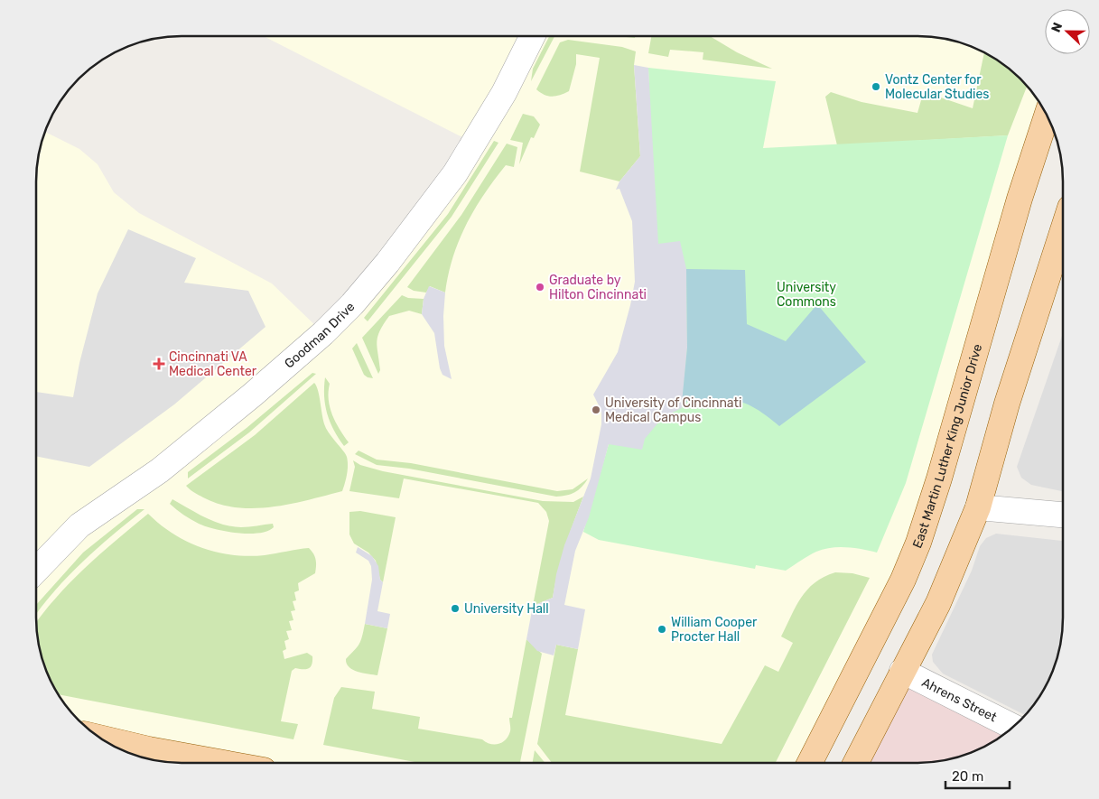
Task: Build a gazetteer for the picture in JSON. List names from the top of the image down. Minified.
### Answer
{"streets":{"main road":["East Martin Luther King Junior Drive"],"street":["Goodman Drive","Ahrens Street"]},"parks":["University Commons"],"places":{"other":["Vontz Center for Molecular Studies","Graduate by Hilton Cincinnati","University of Cincinnati Medical Campus","University Hall","William Cooper Procter Hall"],"health":["Cincinnati VA Medical Center"]},"scale_bar":"20 m","north":"left"}
